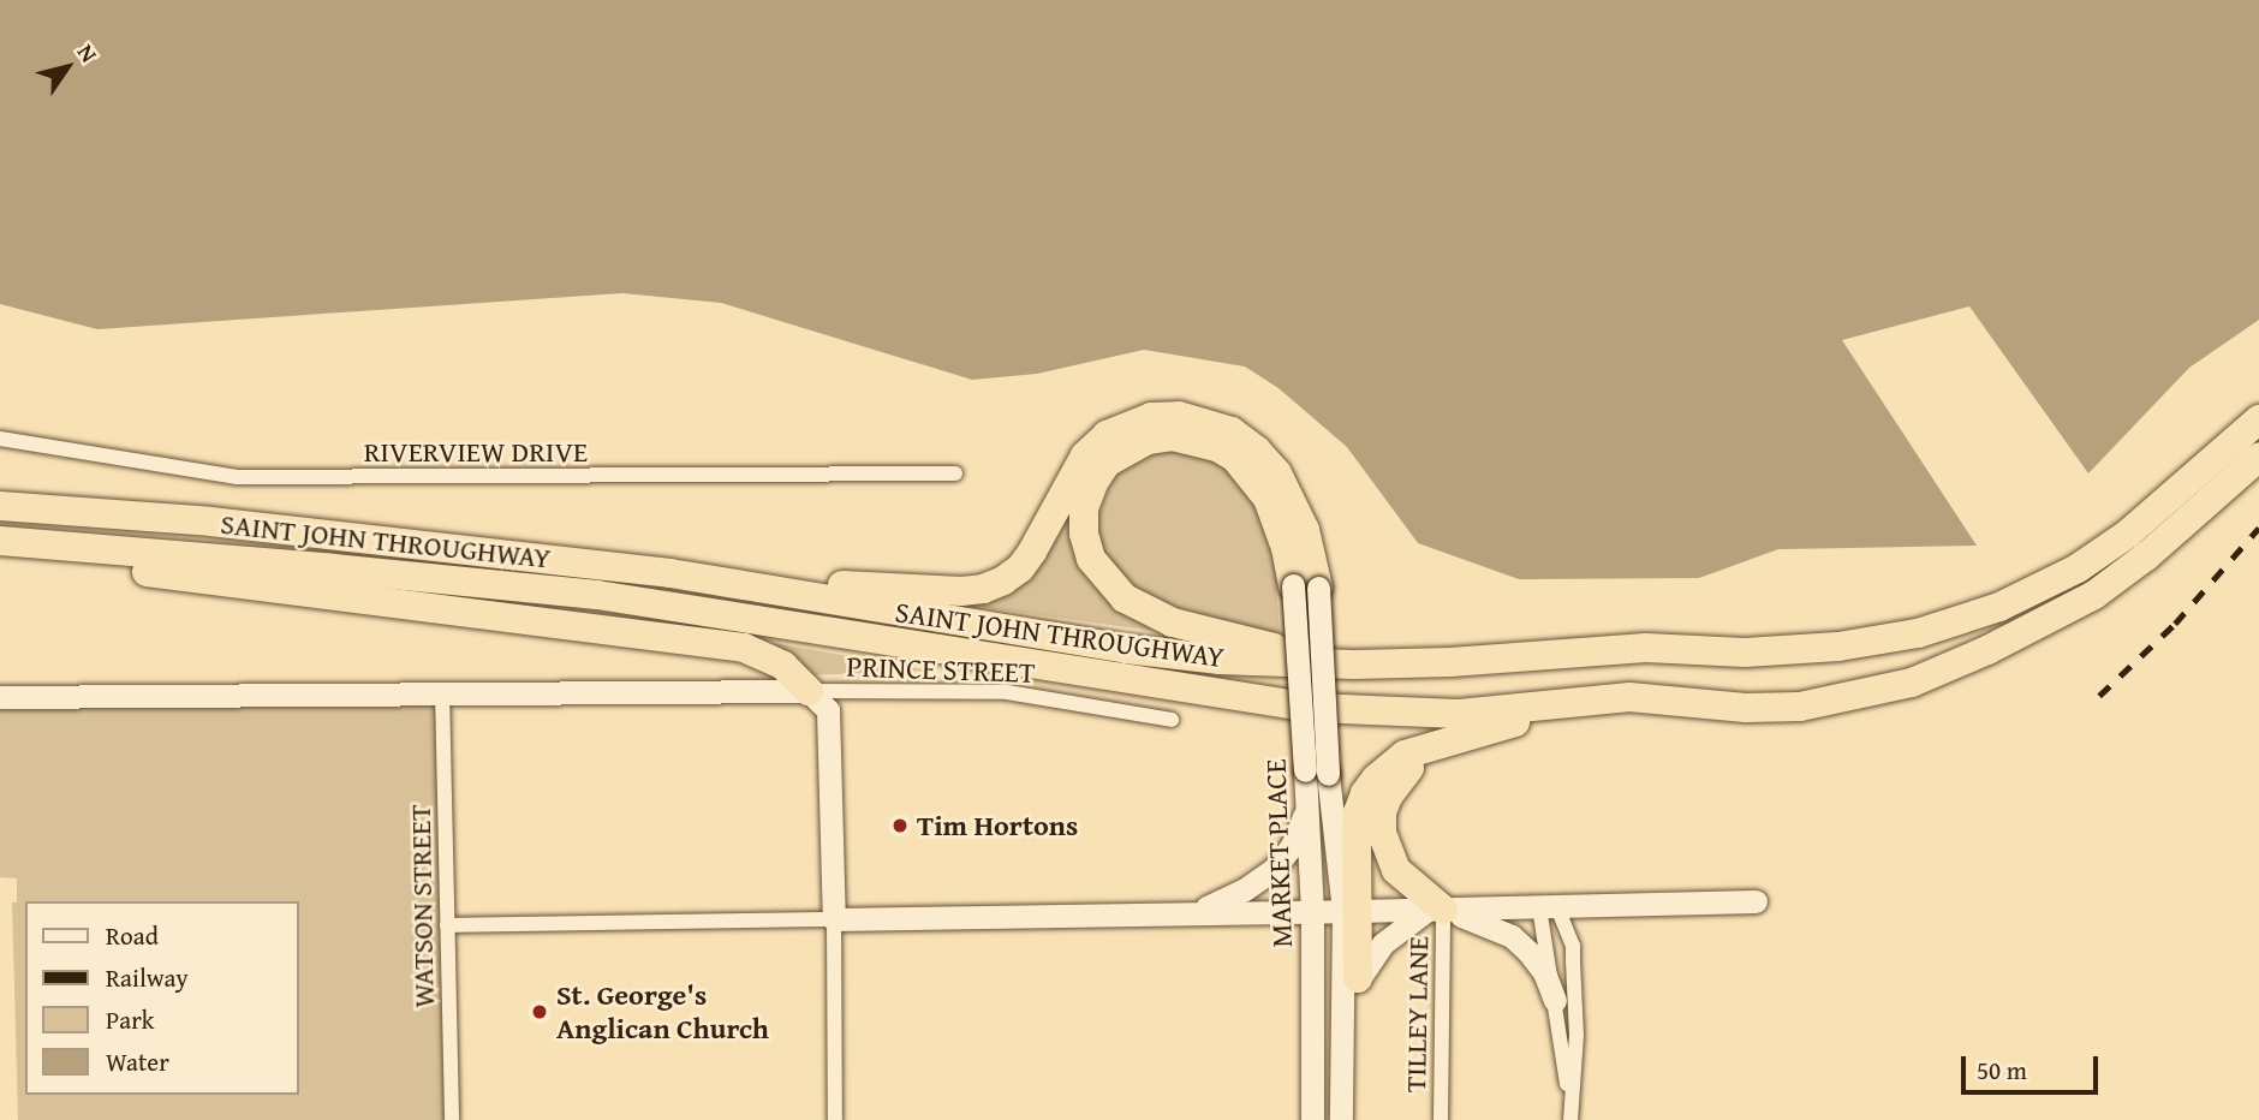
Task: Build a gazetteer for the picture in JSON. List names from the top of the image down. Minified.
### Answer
{"streets":{"highway":["SAINT JOHN THROUGHWAY"],"street":["RIVERVIEW DRIVE","PRINCE STREET","MARKET PLACE","WATSON STREET","TILLEY LANE"]},"places":["Tim Hortons","St. George's Anglican Church"],"legend":["Road","Railway","Park","Water"],"scale_bar":"50 m","north":"top right"}
